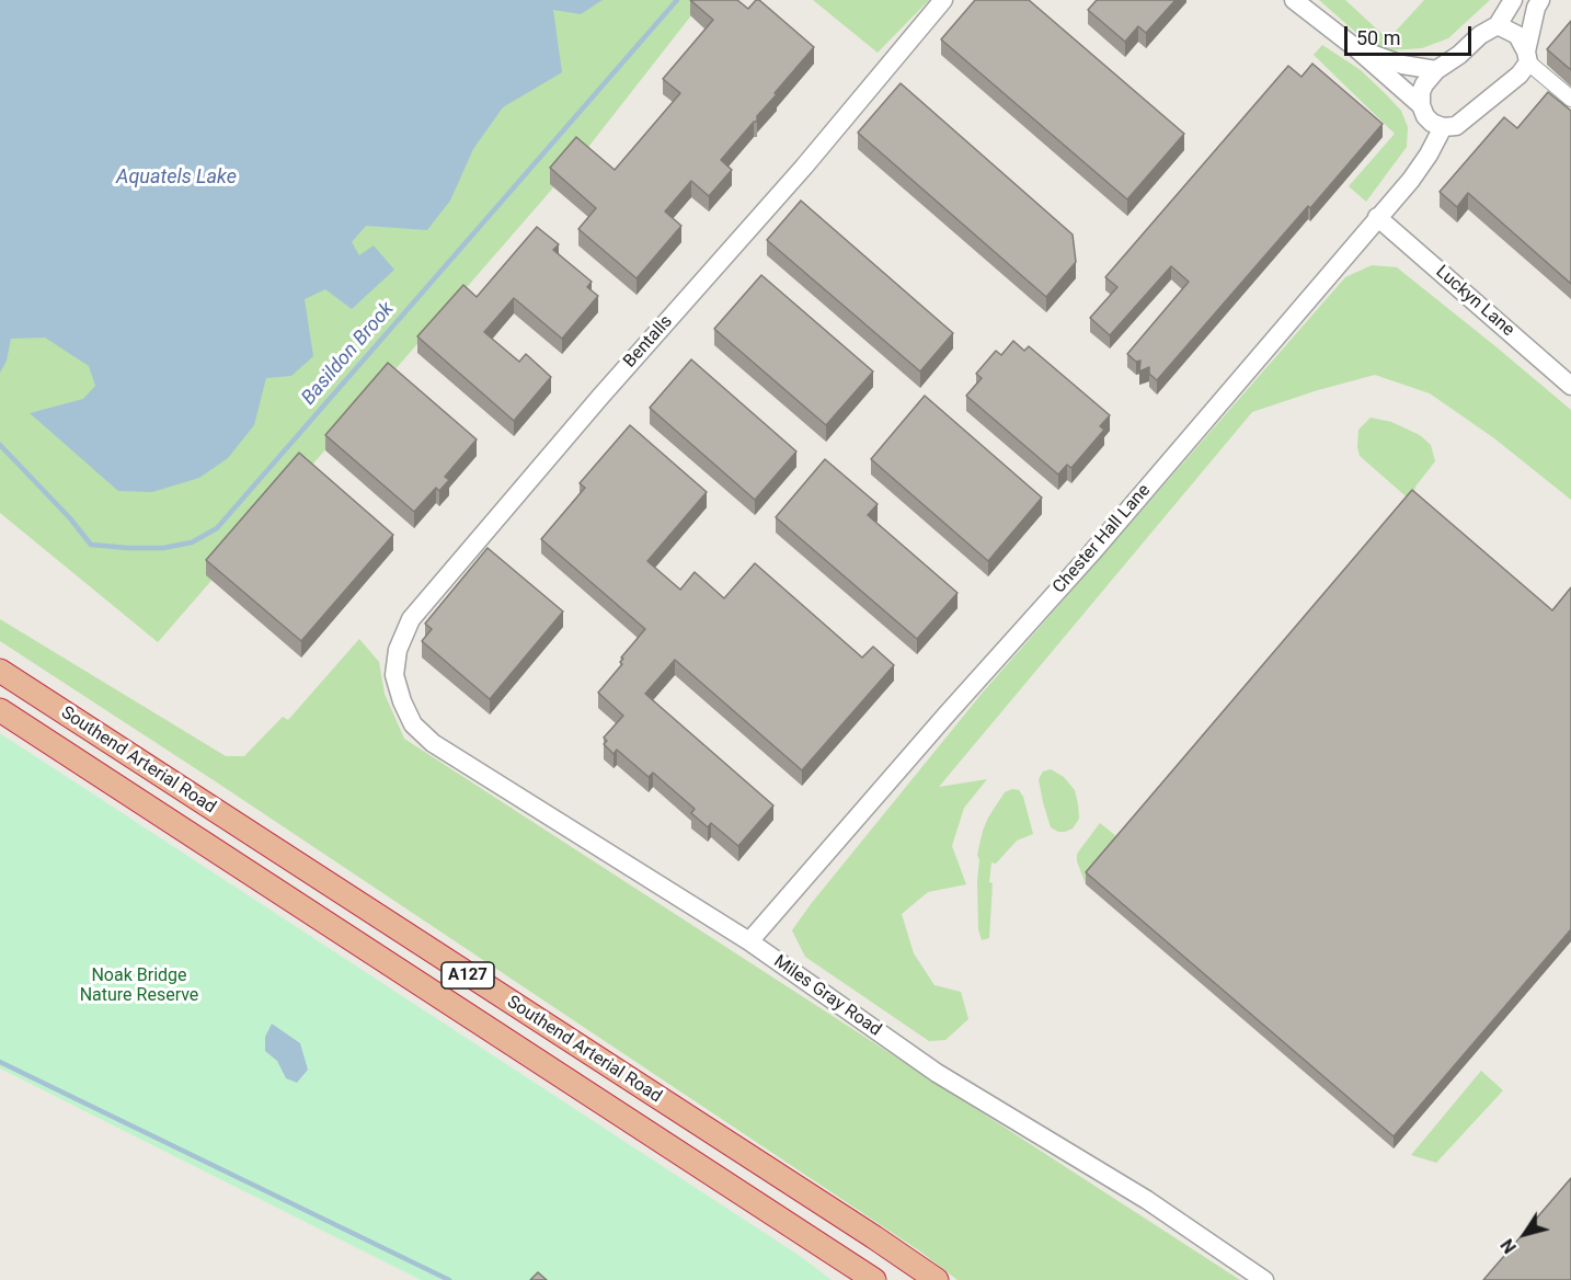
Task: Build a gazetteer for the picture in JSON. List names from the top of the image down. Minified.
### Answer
{"streets":{"highway":["Southend Arterial Road","A127"],"street":["Luckyn Lane","Bentalls","Chester Hall Lane","Miles Gray Road"]},"crossings":[["Luckyn Lane","Chester Hall Lane"],["Bentalls","Miles Gray Road"],["Chester Hall Lane","Miles Gray Road"]],"water":["Aquatels Lake","Basildon Brook"],"parks":["Noak Bridge Nature Reserve"],"scale_bar":"50 m","north":"bottom left"}
